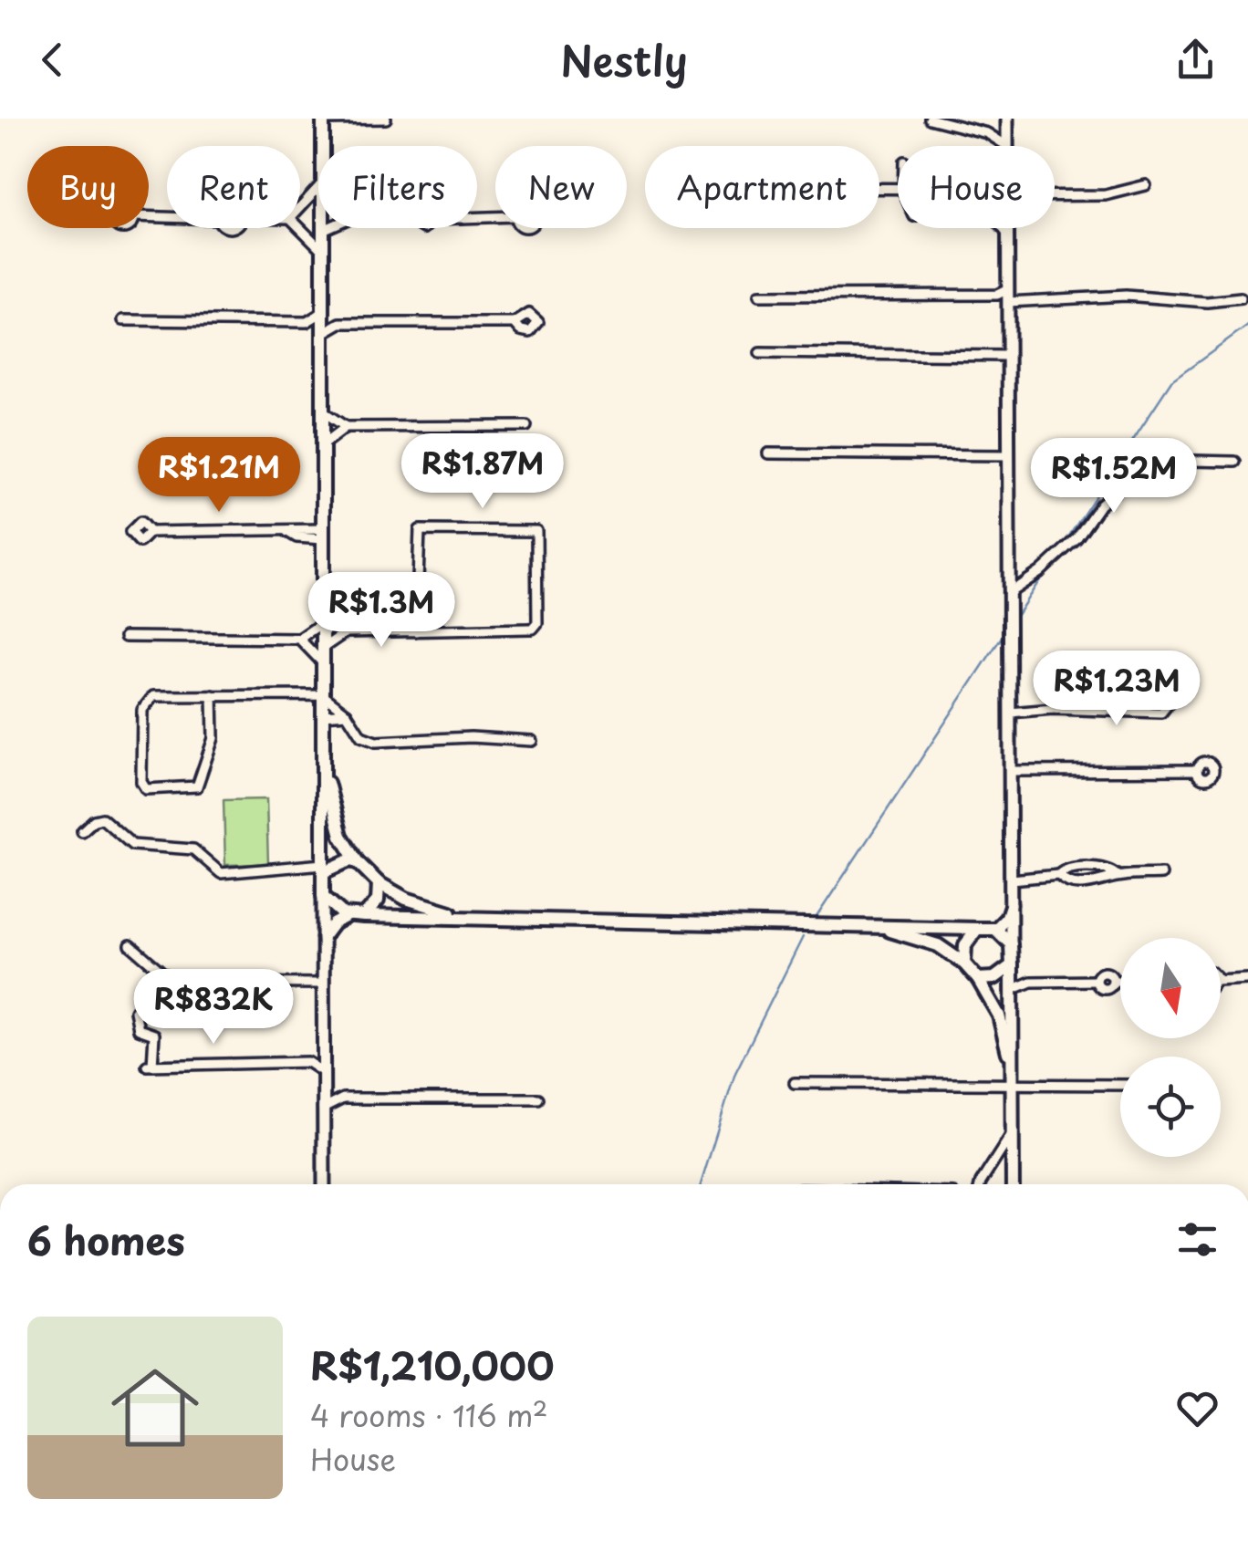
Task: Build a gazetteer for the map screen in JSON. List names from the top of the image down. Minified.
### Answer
{"north":"bottom","page":{"header":"Nestly","chip":["Buy","Rent","Filters","New","Apartment","House"],"price":["R$1.87M","R$1.21M","R$1.52M","R$1.3M","R$1.23M","R$832K"],"heading":"6 homes","list":[{"name":"R$1,210,000","note":"4 rooms · 116 m² · House"}]}}
